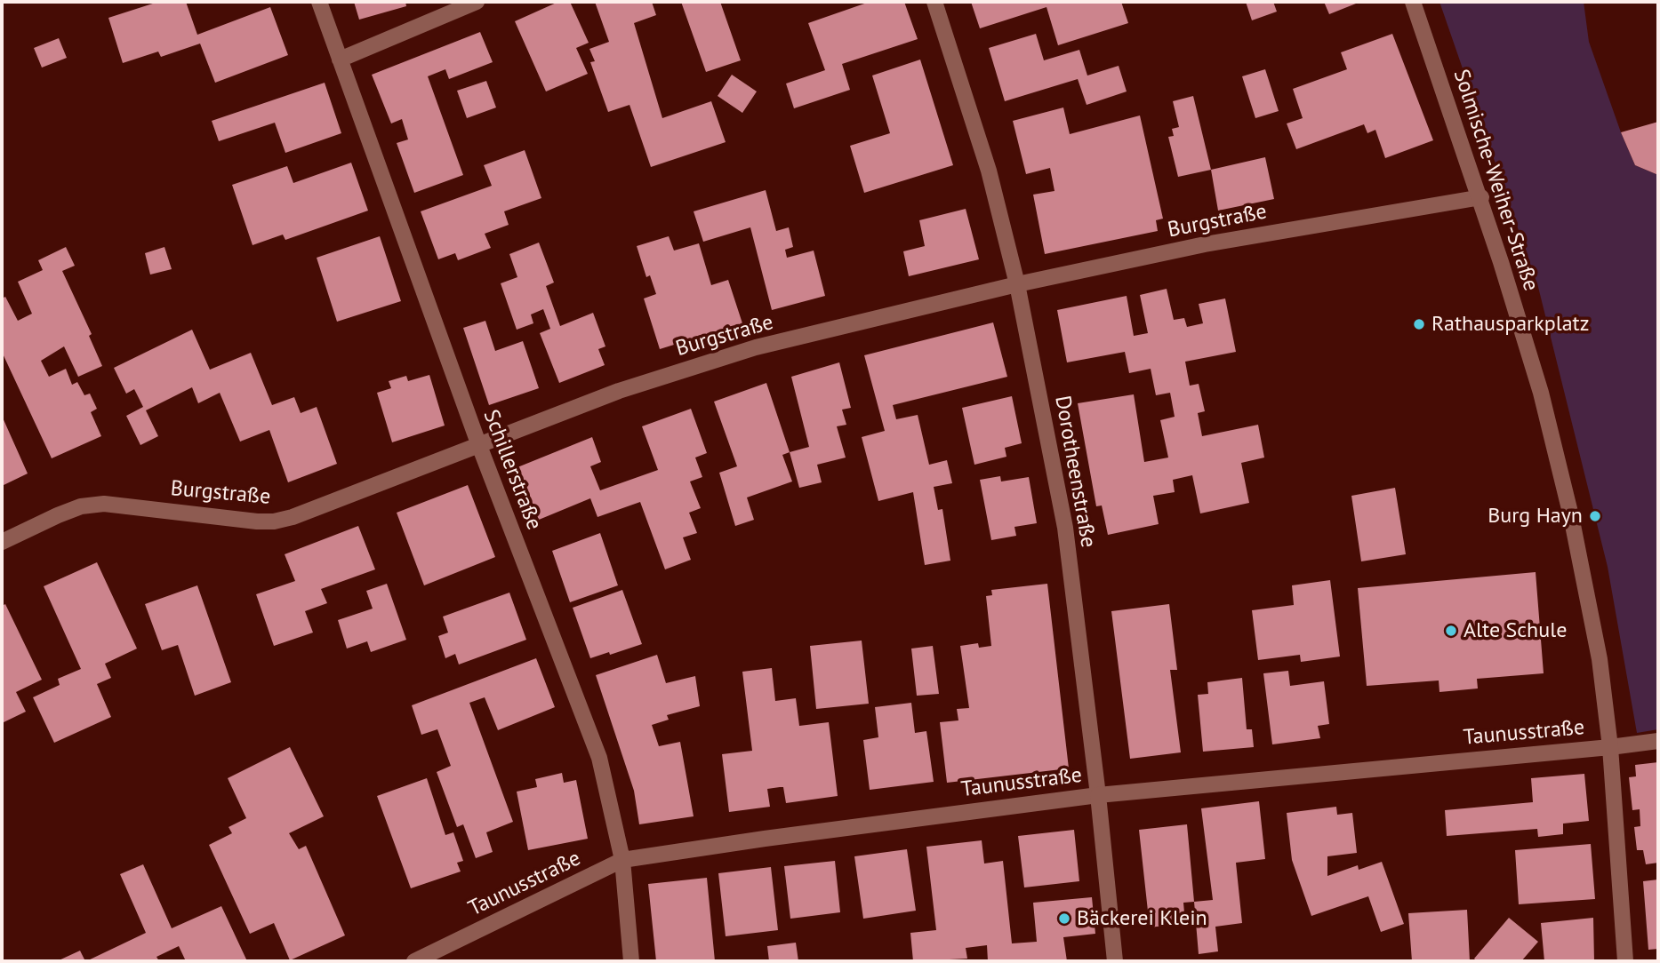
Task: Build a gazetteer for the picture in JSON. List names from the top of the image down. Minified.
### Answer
{"streets":{"street":["Solmische-Weiher-Straße","Burgstraße","Schillerstraße","Dorotheenstraße","Taunusstraße"]},"crossings":[["Solmische-Weiher-Straße","Burgstraße"],["Solmische-Weiher-Straße","Taunusstraße"],["Burgstraße","Schillerstraße"],["Burgstraße","Dorotheenstraße"],["Schillerstraße","Taunusstraße"],["Dorotheenstraße","Taunusstraße"]],"places":["Rathausparkplatz","Burg Hayn","Alte Schule","Bäckerei Klein"]}
